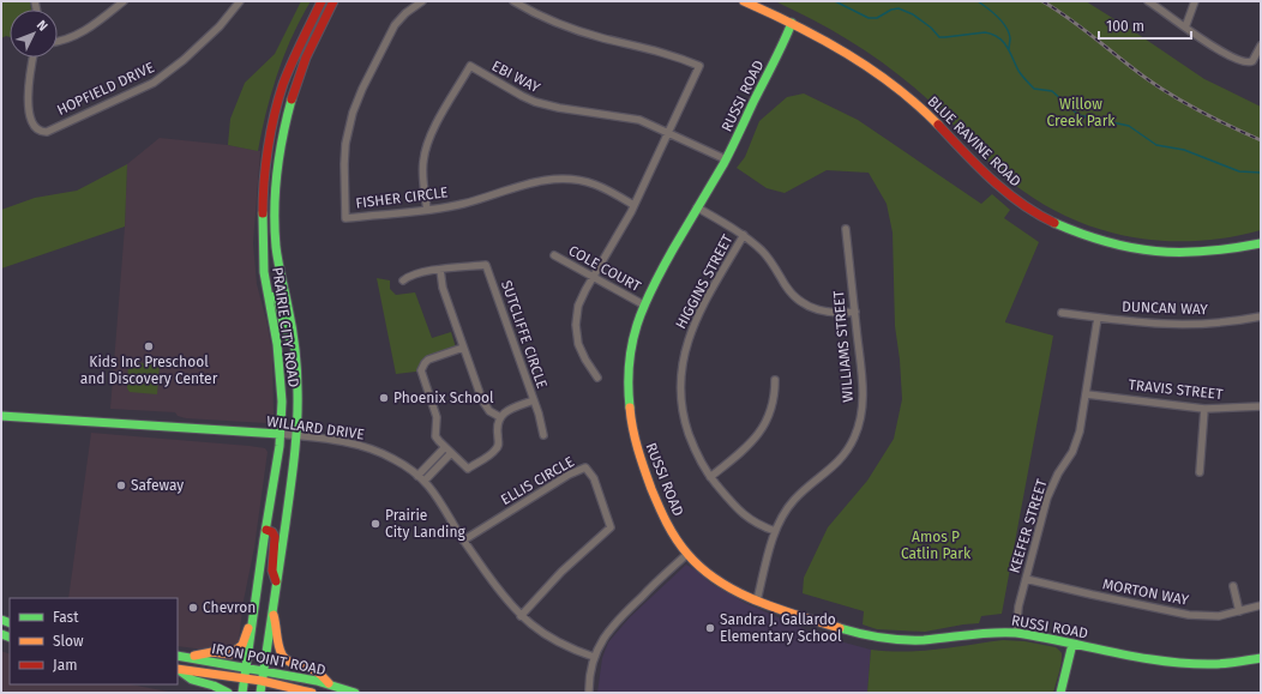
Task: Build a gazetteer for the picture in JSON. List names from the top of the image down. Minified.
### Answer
{"streets":{"main road":["RUSSI ROAD","BLUE RAVINE ROAD","PRAIRIE CITY ROAD","WILLARD DRIVE","IRON POINT ROAD"],"street":["EBI WAY","HOPFIELD DRIVE","FISHER CIRCLE","COLE COURT","HIGGINS STREET","DUNCAN WAY","SUTCLIFFE CIRCLE","WILLIAMS STREET","TRAVIS STREET","ELLIS CIRCLE","KEEFER STREET","MORTON WAY"]},"crossings":[["EBI WAY","RUSSI ROAD"],["EBI WAY","FISHER CIRCLE"],["RUSSI ROAD","BLUE RAVINE ROAD"],["RUSSI ROAD","COLE COURT"],["RUSSI ROAD","WILLIAMS STREET"],["RUSSI ROAD","KEEFER STREET"],["HIGGINS STREET","WILLIAMS STREET"],["DUNCAN WAY","KEEFER STREET"],["PRAIRIE CITY ROAD","WILLARD DRIVE"],["PRAIRIE CITY ROAD","IRON POINT ROAD"],["TRAVIS STREET","KEEFER STREET"],["WILLARD DRIVE","ELLIS CIRCLE"],["KEEFER STREET","MORTON WAY"]],"parks":["Willow Creek Park","Amos P Catlin Park"],"places":["Kids Inc Preschool and Discovery Center","Phoenix School","Safeway","Prairie City Landing","Chevron","Sandra J. Gallardo Elementary School"],"legend":["Fast","Slow","Jam"],"scale_bar":"100 m","north":"top right"}
